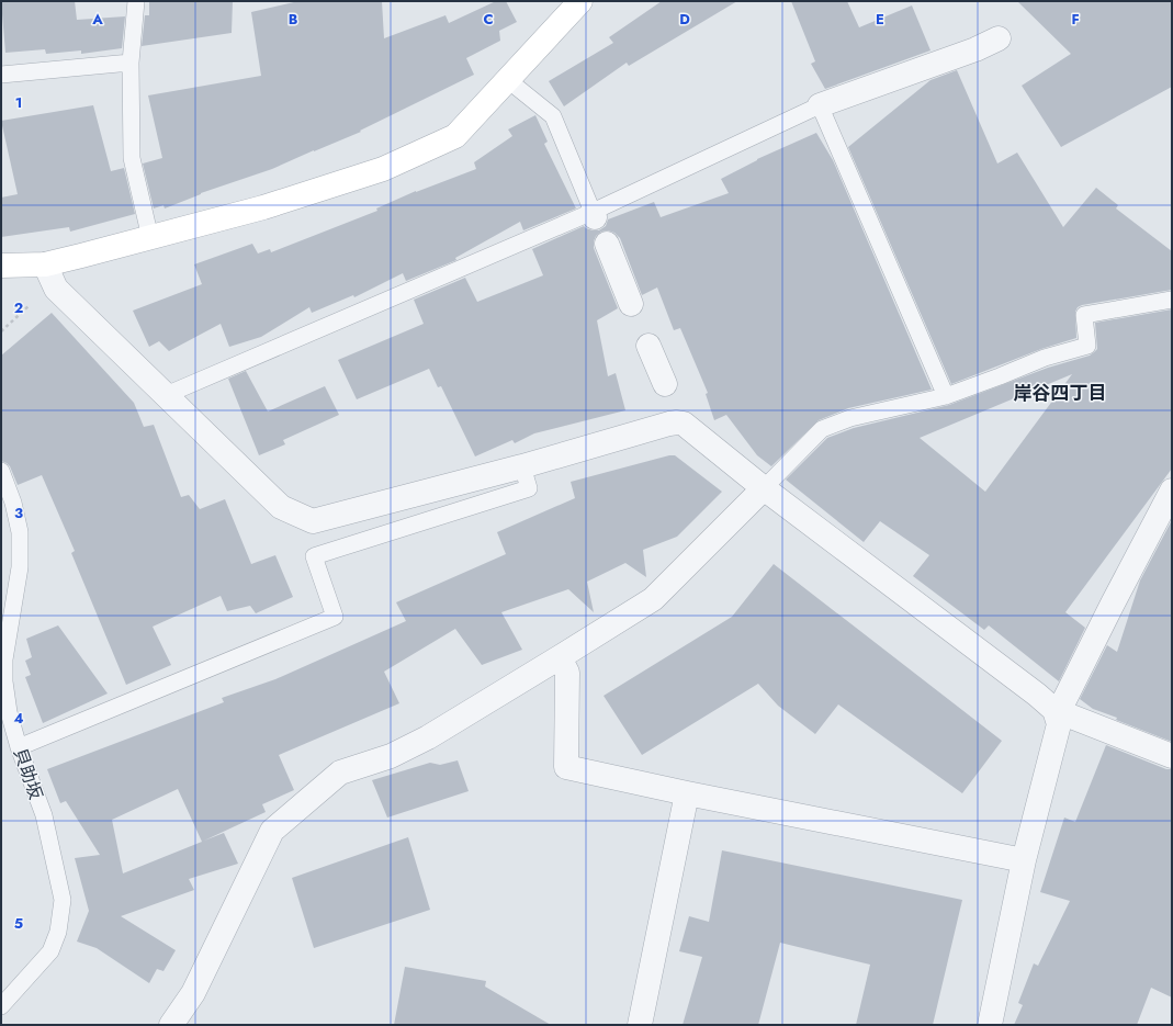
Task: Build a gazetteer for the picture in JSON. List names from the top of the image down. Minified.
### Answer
{"streets":{"lane":["貝助坂"]},"districts":["岸谷四丁目"],"grid":{"columns":["A","B","C","D","E","F"],"rows":["1","2","3","4","5"]}}
